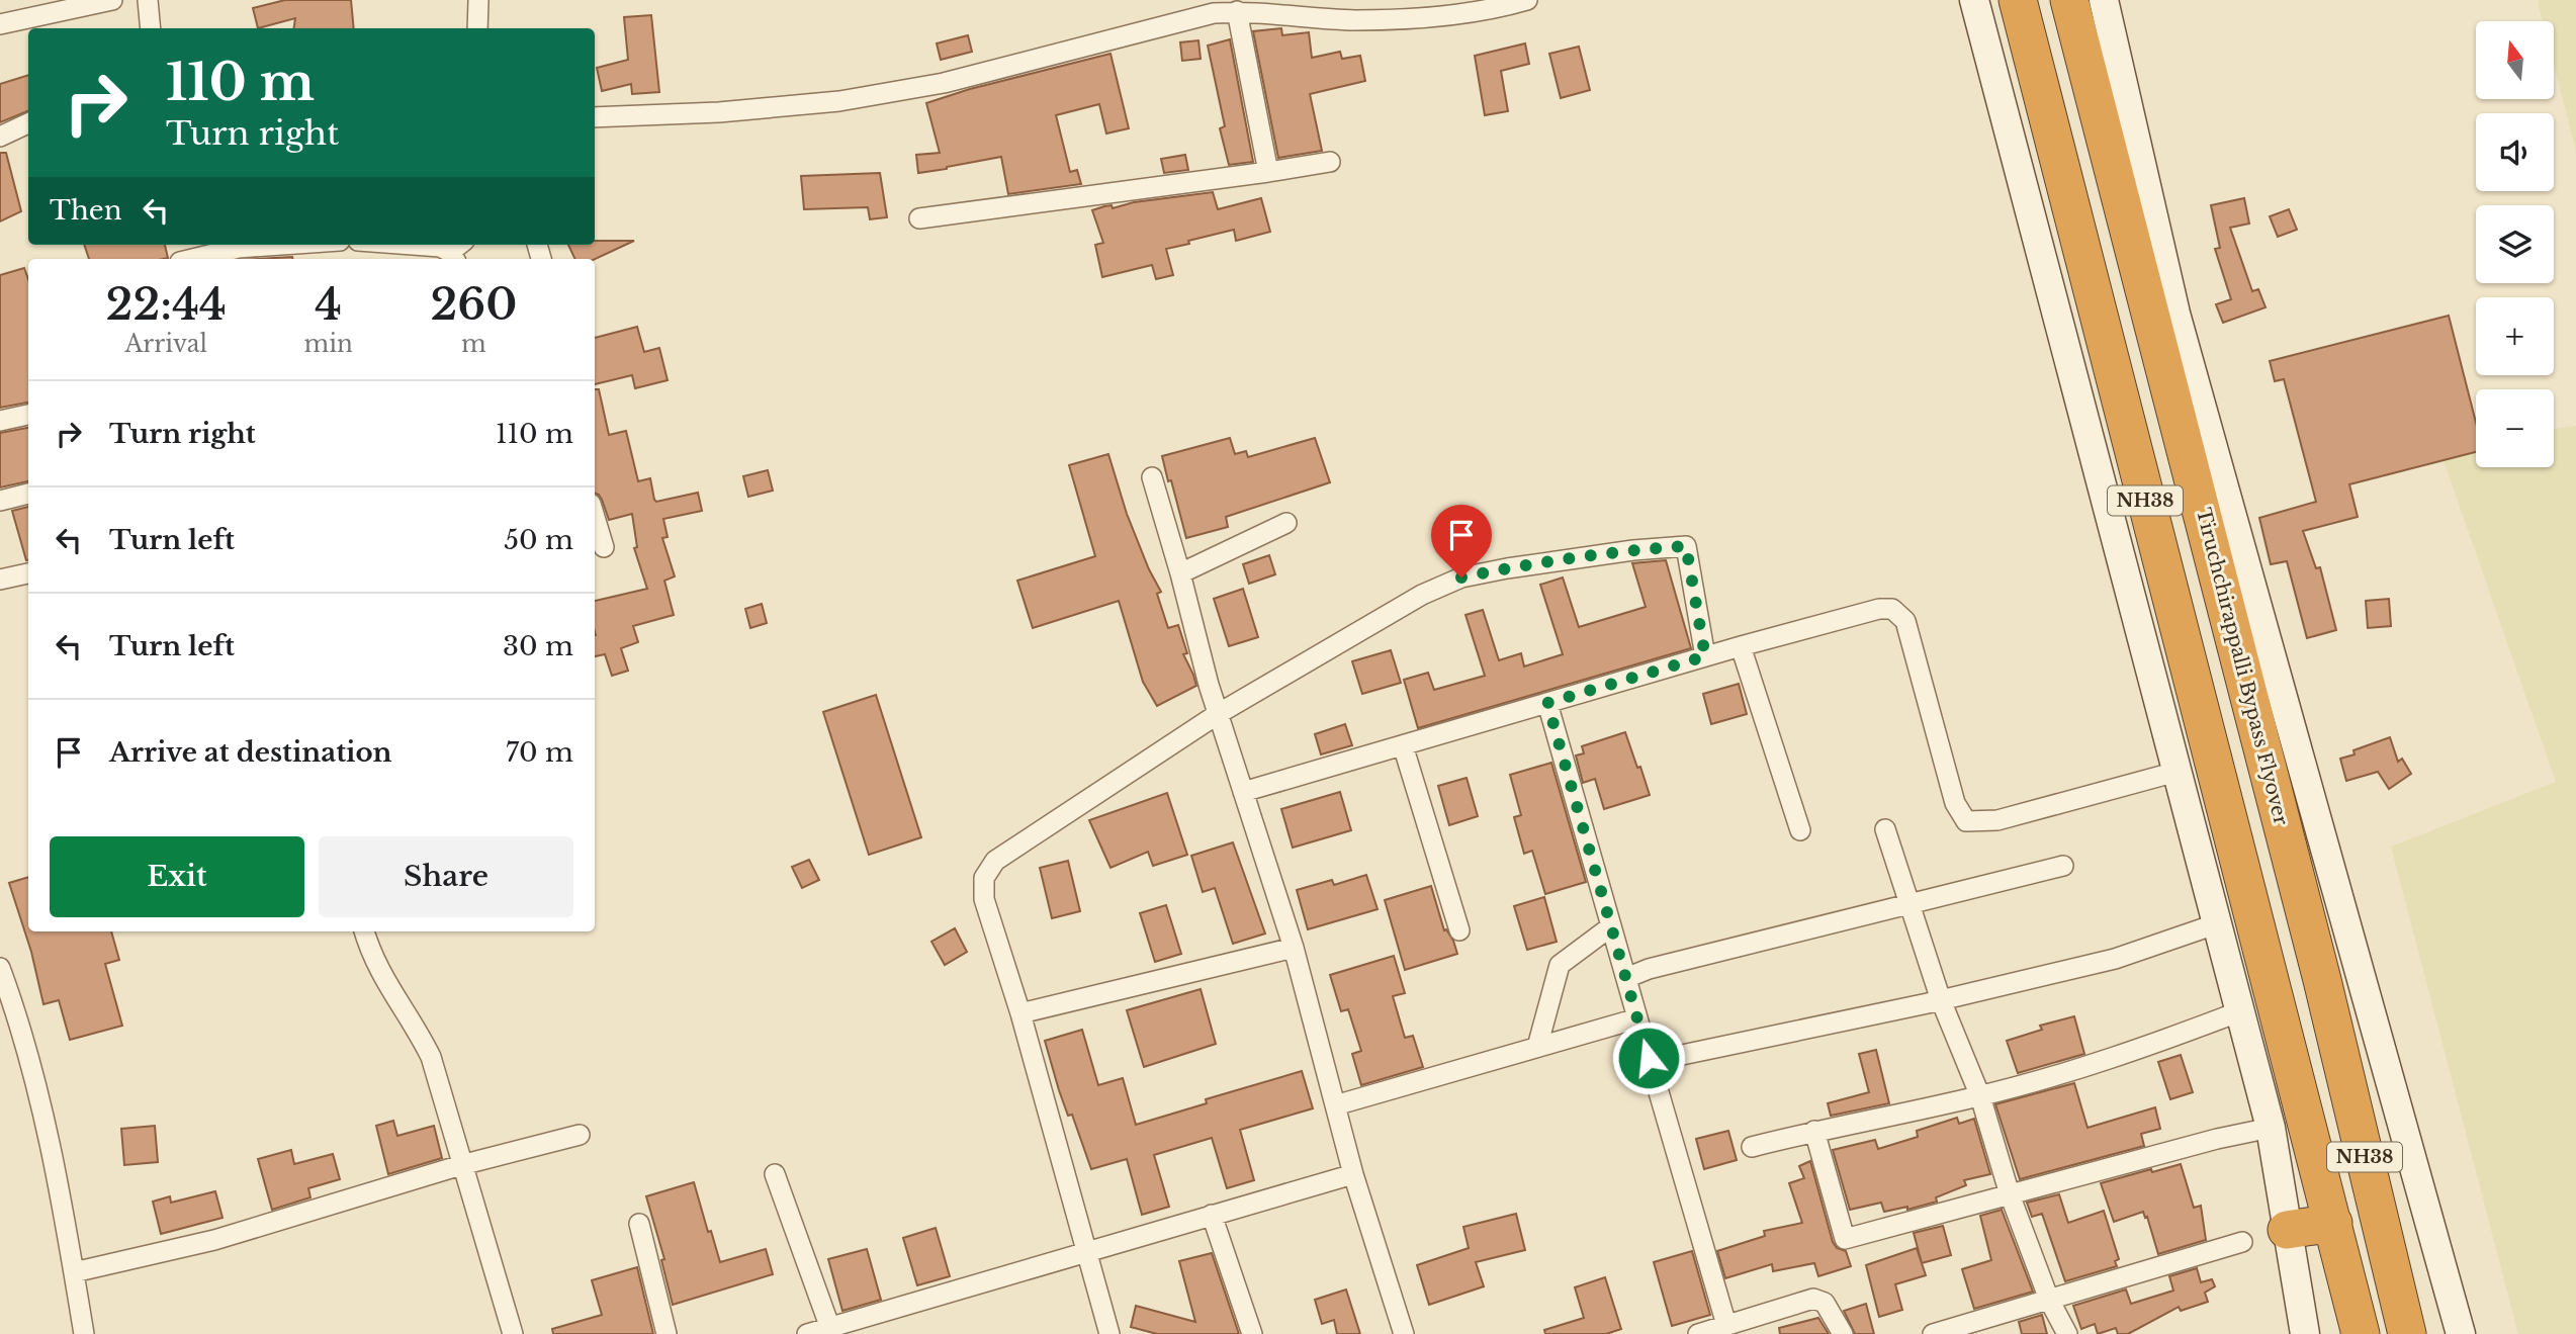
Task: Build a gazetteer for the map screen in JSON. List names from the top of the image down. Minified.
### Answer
{"streets":{"highway":["NH38","Tiruchchirappalli Bypass Flyover"]},"north":"top","page":{"map_buttons":["+","−"],"turn":["110 m","Turn right"],"then":"Then","eta":["22:44","Arrival","4","min","260","m"],"list":[{"name":"Turn right","value":"110 m"},{"name":"Turn left","value":"50 m"},{"name":"Turn left","value":"30 m"},{"name":"Arrive at destination","value":"70 m"}],"buttons":["Exit","Share"]}}
